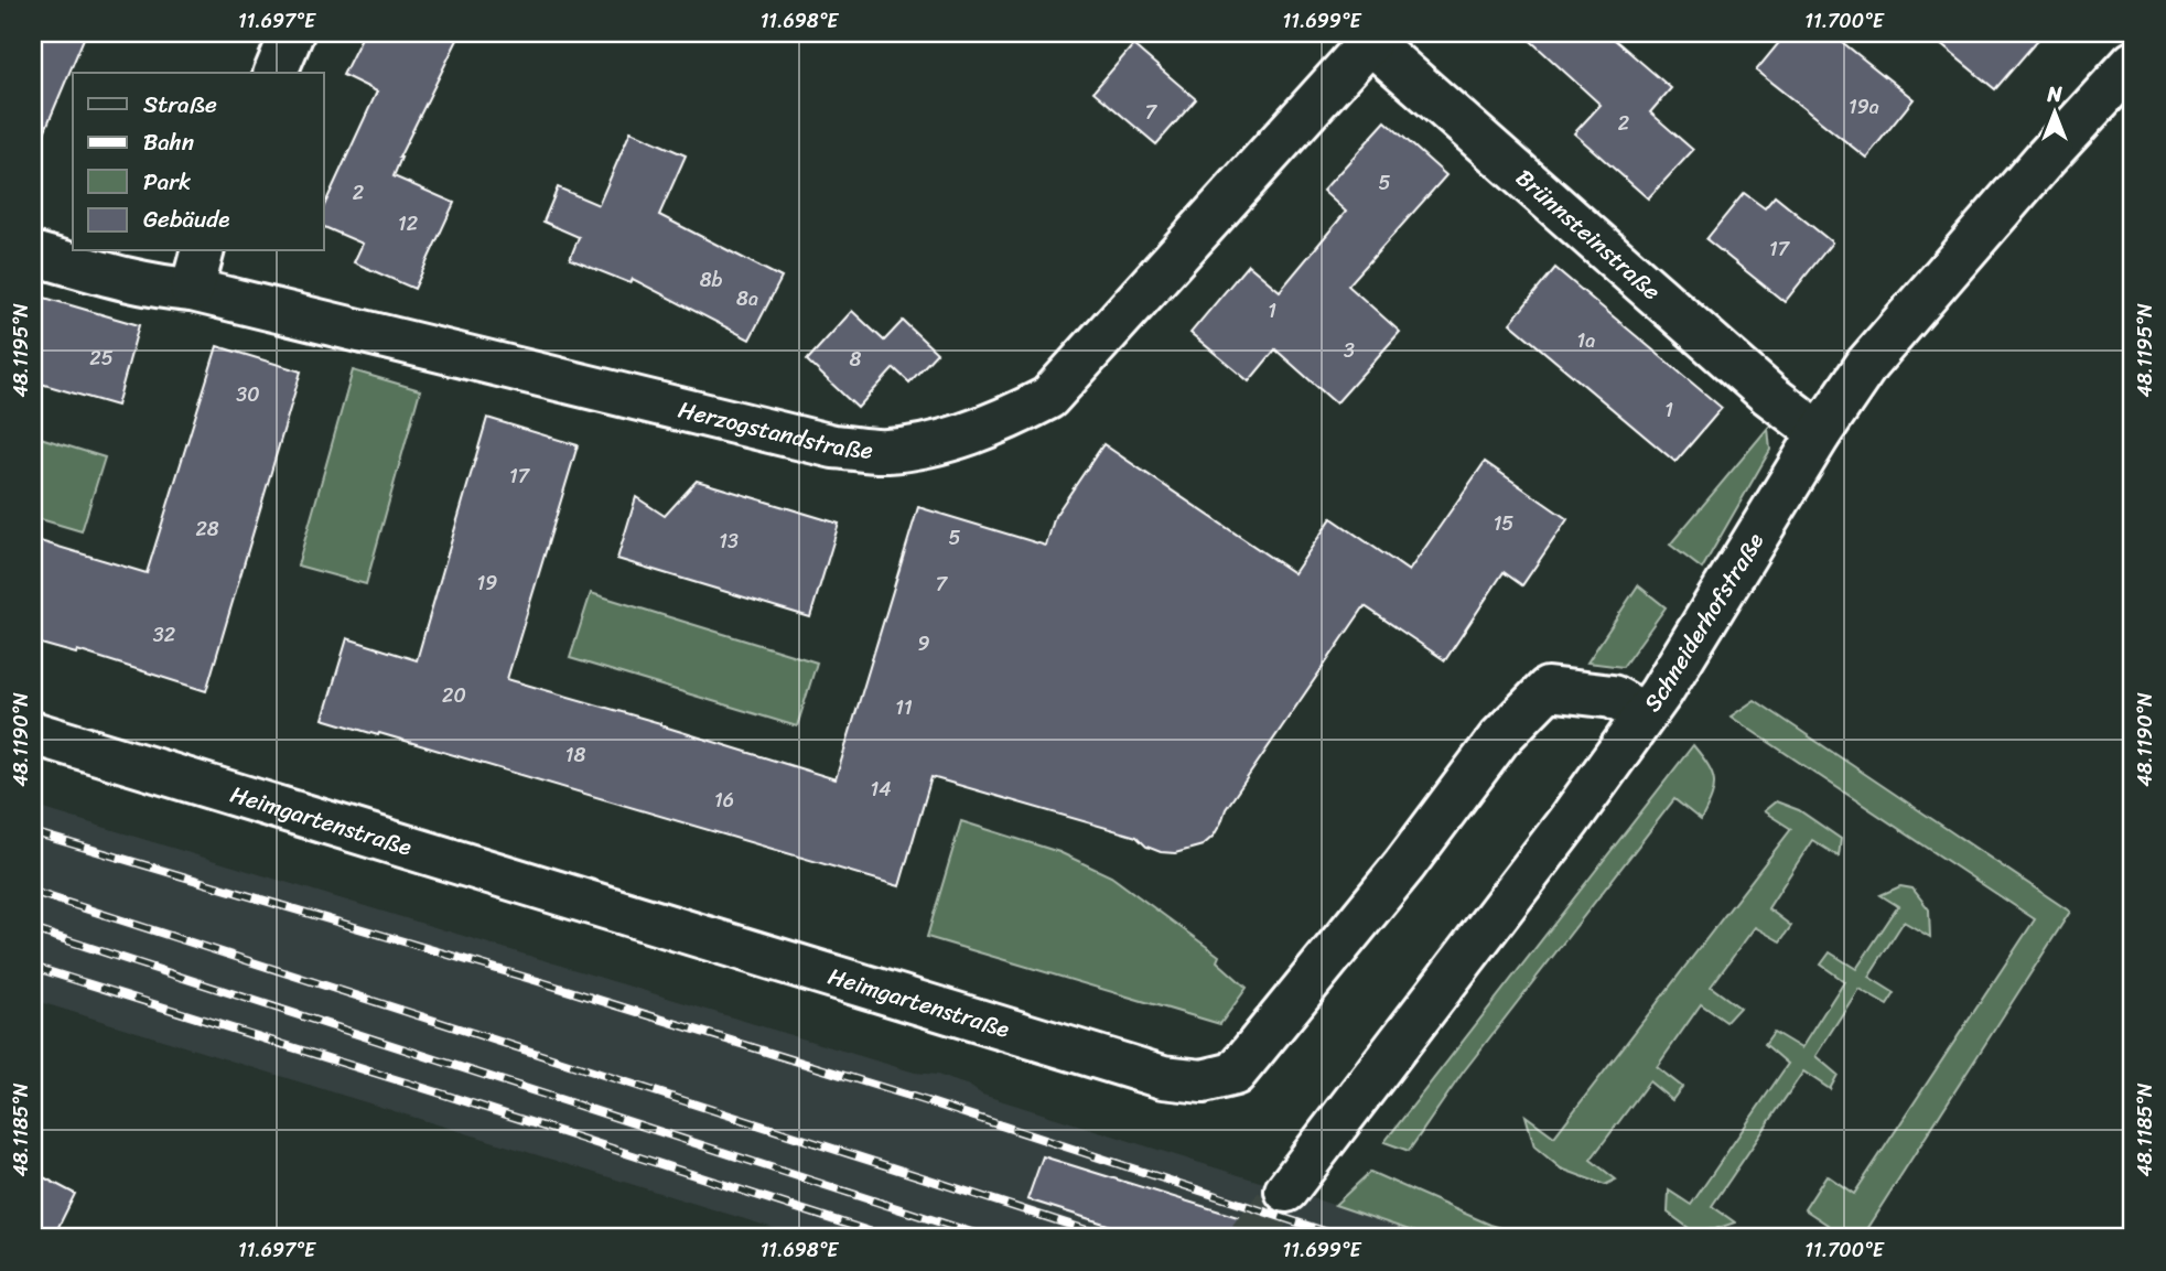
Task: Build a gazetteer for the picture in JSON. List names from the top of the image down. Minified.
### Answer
{"streets":{"street":["Brünnsteinstraße","Herzogstandstraße","Schneiderhofstraße","Heimgartenstraße"]},"crossings":[["Brünnsteinstraße","Herzogstandstraße"],["Brünnsteinstraße","Schneiderhofstraße"],["Schneiderhofstraße","Heimgartenstraße"]],"house_numbers":["19a","7","2","5","2","12","17","8b","8a","1","1a","3","25","8","30","1","17","15","28","5","13","19","7","32","9","20","11","18","14","16"],"legend":["Straße","Bahn","Park","Gebäude"],"north":"top","coordinates":["11.697°E","11.698°E","11.699°E","11.700°E","48.1195°N","48.1190°N","48.1185°N"]}
